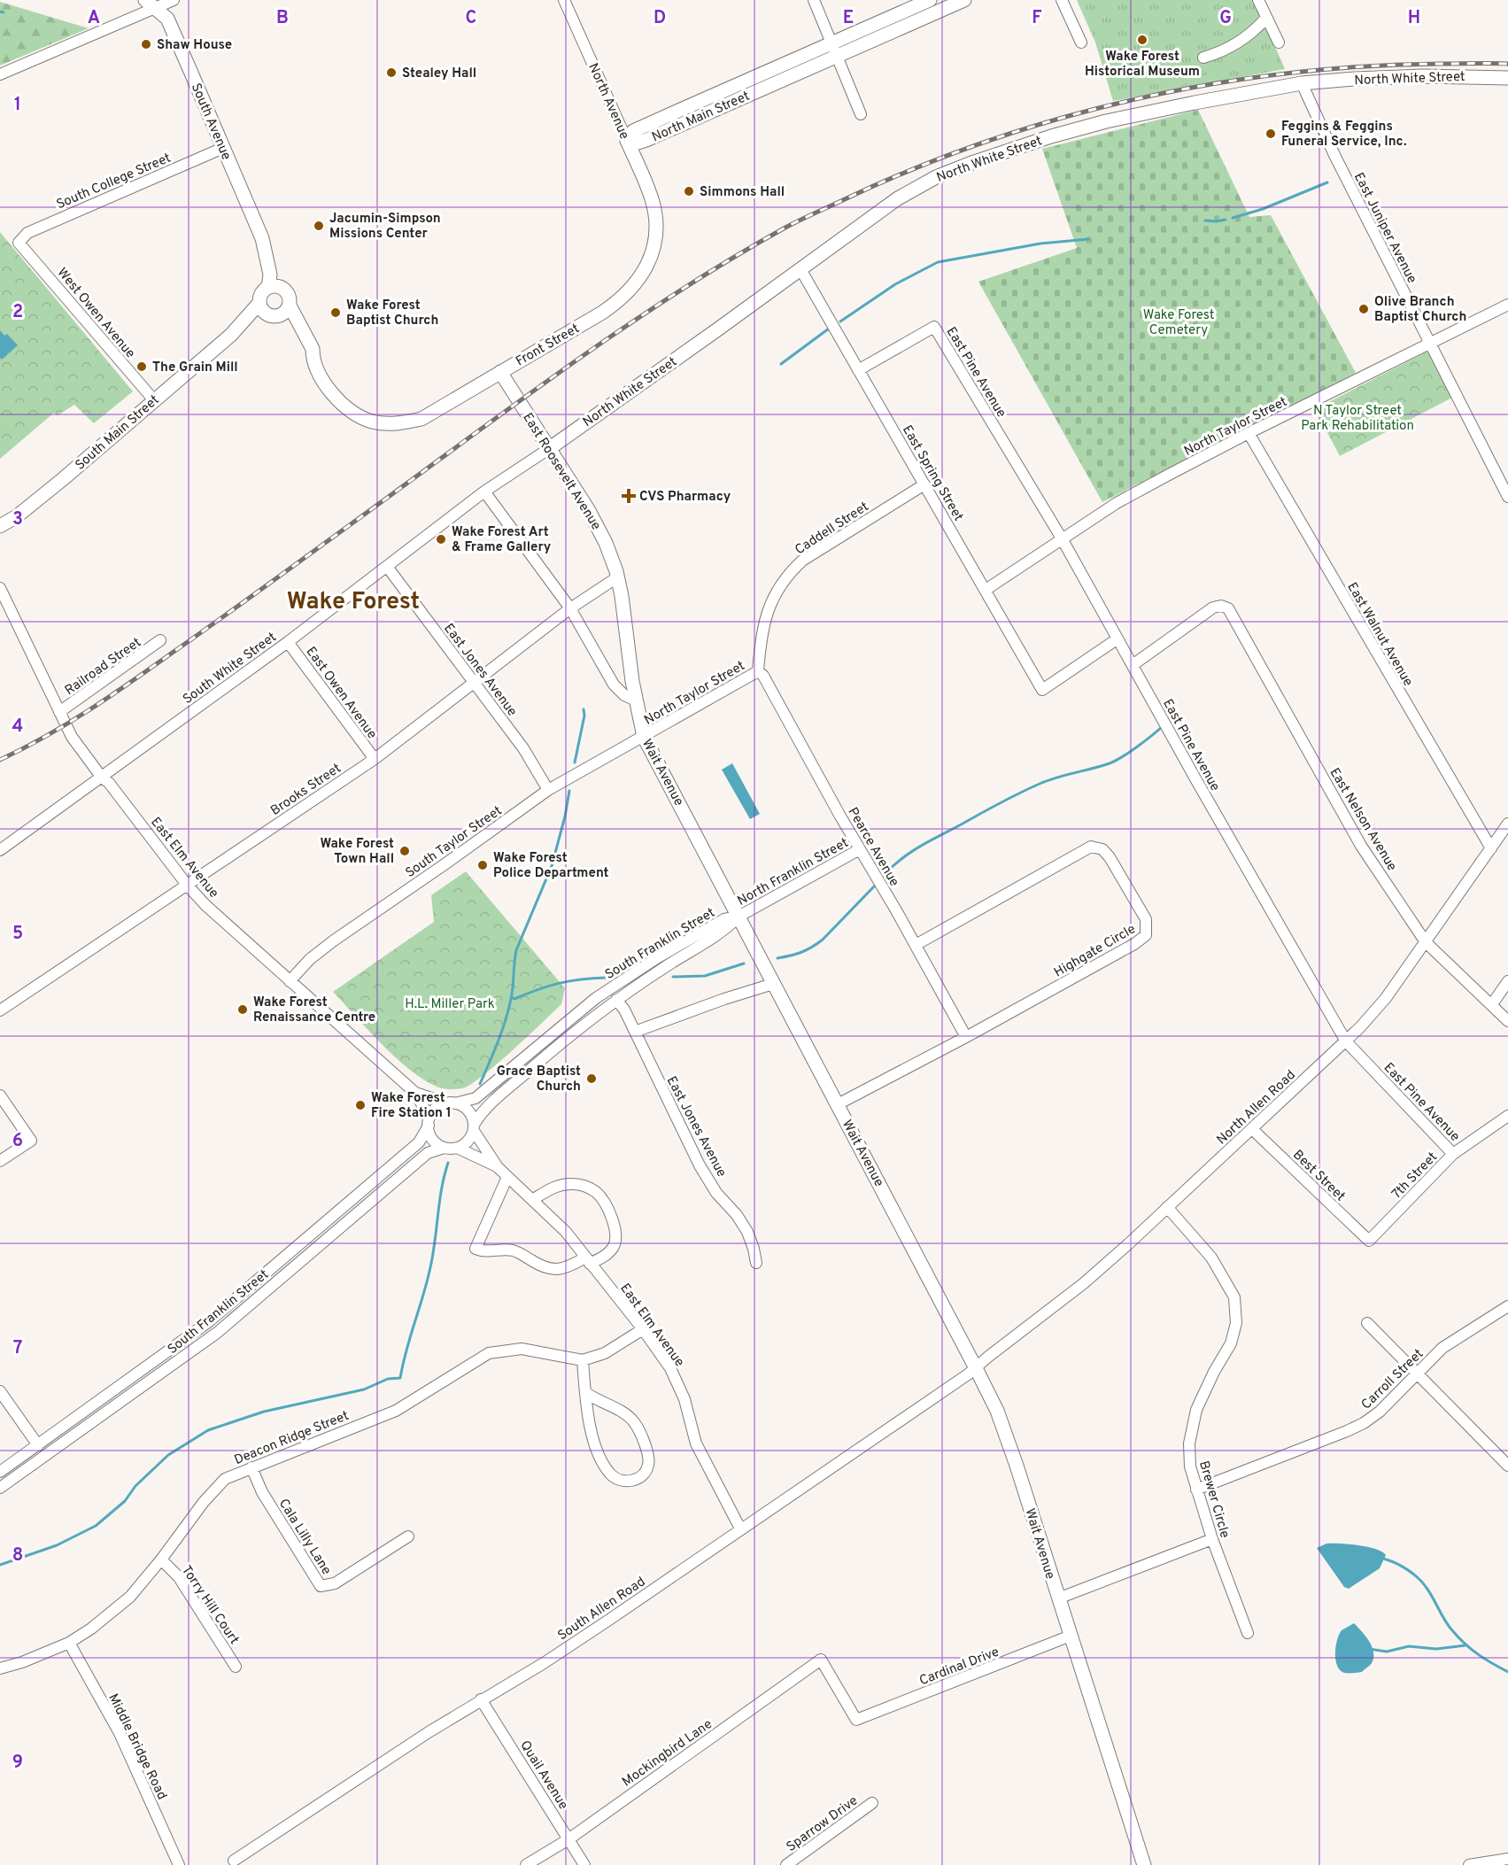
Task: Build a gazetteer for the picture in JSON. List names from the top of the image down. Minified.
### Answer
{"streets":{"main road":["North White Street","North Avenue","North Main Street","South Avenue","Front Street","South Main Street","East Roosevelt Avenue","Wait Avenue"],"street":["South College Street","East Juniper Avenue","West Owen Avenue","East Pine Avenue","North Taylor Street","East Spring Street","Caddell Street","East Walnut Avenue","Railroad Street","South White Street","East Jones Avenue","East Owen Avenue","Brooks Street","East Nelson Avenue","South Taylor Street","Pearce Avenue","East Elm Avenue","North Franklin Street","South Franklin Street","Highgate Circle","North Allen Road","Best Street","7th Street","Carroll Street","Deacon Ridge Street","Brewer Circle","Cala Lilly Lane","Torry Hill Court","South Allen Road","Cardinal Drive","Middle Bridge Road","Mockingbird Lane","Quail Avenue","Sparrow Drive"]},"crossings":[["North White Street","East Juniper Avenue"],["North White Street","East Roosevelt Avenue"],["North White Street","East Spring Street"],["North White Street","South White Street"],["North Avenue","North Main Street"],["North Avenue","Front Street"],["South Avenue","South College Street"],["South Avenue","Front Street"],["South Avenue","South Main Street"],["South College Street","West Owen Avenue"],["East Juniper Avenue","North Taylor Street"],["West Owen Avenue","South Main Street"],["Front Street","South Main Street"],["Front Street","East Roosevelt Avenue"],["East Pine Avenue","North Taylor Street"],["East Pine Avenue","East Spring Street"],["East Pine Avenue","East Nelson Avenue"],["East Pine Avenue","North Allen Road"],["East Pine Avenue","7th Street"],["North Taylor Street","East Spring Street"],["North Taylor Street","Caddell Street"],["North Taylor Street","East Walnut Avenue"],["North Taylor Street","Wait Avenue"],["North Taylor Street","South Taylor Street"],["North Taylor Street","Pearce Avenue"],["East Roosevelt Avenue","South White Street"],["East Roosevelt Avenue","Wait Avenue"],["East Roosevelt Avenue","Brooks Street"],["East Spring Street","Caddell Street"],["Caddell Street","Pearce Avenue"],["East Walnut Avenue","North Allen Road"],["Railroad Street","East Elm Avenue"],["South White Street","East Jones Avenue"],["South White Street","East Owen Avenue"],["South White Street","East Elm Avenue"],["East Jones Avenue","Brooks Street"],["East Jones Avenue","South Taylor Street"],["East Jones Avenue","South Franklin Street"],["East Owen Avenue","Brooks Street"],["Wait Avenue","South Taylor Street"],["Wait Avenue","North Franklin Street"],["Wait Avenue","South Franklin Street"],["Wait Avenue","Highgate Circle"],["Wait Avenue","North Allen Road"],["Wait Avenue","South Allen Road"],["Wait Avenue","Cardinal Drive"],["Brooks Street","East Elm Avenue"],["East Nelson Avenue","North Allen Road"],["South Taylor Street","East Elm Avenue"],["Pearce Avenue","North Franklin Street"],["Pearce Avenue","Highgate Circle"],["East Elm Avenue","South Franklin Street"],["East Elm Avenue","South Allen Road"],["North Franklin Street","South Franklin Street"],["North Allen Road","Best Street"],["North Allen Road","Brewer Circle"],["North Allen Road","South Allen Road"],["Best Street","7th Street"],["Carroll Street","Brewer Circle"],["Deacon Ridge Street","Cala Lilly Lane"],["Deacon Ridge Street","Torry Hill Court"],["Deacon Ridge Street","Middle Bridge Road"],["South Allen Road","Quail Avenue"],["Cardinal Drive","Mockingbird Lane"],["Mockingbird Lane","Quail Avenue"]],"districts":["Wake Forest"],"parks":["Wake Forest Cemetery","N Taylor Street Park Rehabilitation","H.L. Miller Park"],"places":{"other":["Wake Forest Historical Museum","Shaw House","Stealey Hall","Feggins & Feggins Funeral Service, Inc.","Simmons Hall","Jacumin-Simpson Missions Center","Olive Branch Baptist Church","Wake Forest Baptist Church","The Grain Mill","Wake Forest Art & Frame Gallery","Wake Forest Town Hall","Wake Forest Police Department","Wake Forest Renaissance Centre","Grace Baptist Church","Wake Forest Fire Station 1"],"health":["CVS Pharmacy"]},"grid":{"columns":["A","B","C","D","E","F","G","H"],"rows":["1","2","3","4","5","6","7","8","9"]}}
